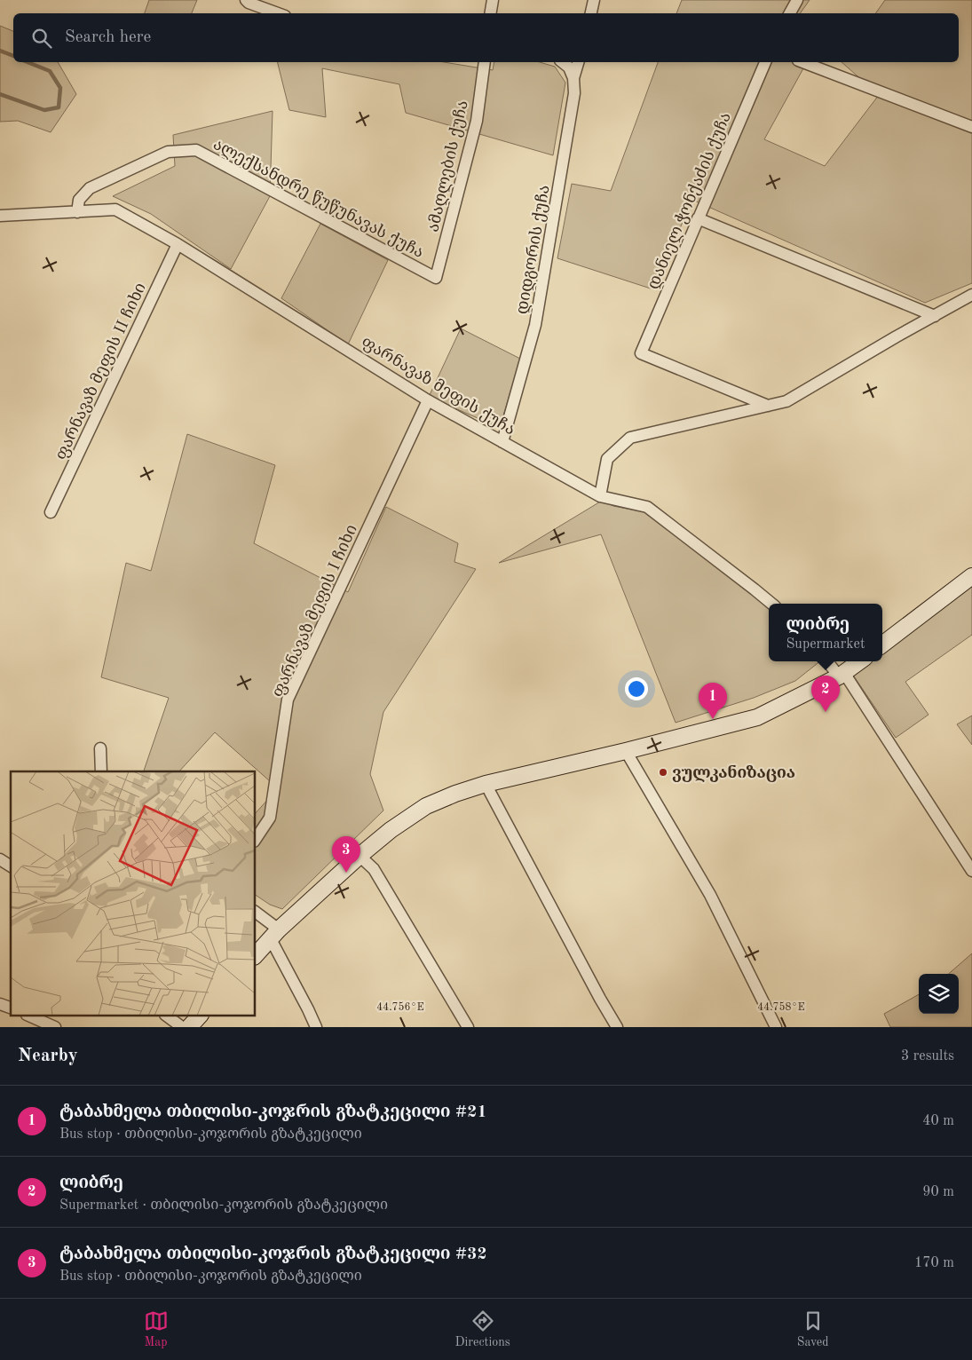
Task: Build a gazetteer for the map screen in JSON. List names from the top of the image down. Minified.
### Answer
{"streets":{"street":["ამაღლების ქუჩა","ალექსანდრე წუწუნავას ქუჩა","დანიელ ჭონქაძის ქუჩა","დიდგორის ქუჩა","ფარნავაზ მეფის II ჩიხი","ფარნავაზ მეფის ქუჩა","ფარნავაზ მეფის I ჩიხი"]},"crossings":[["ამაღლების ქუჩა","ალექსანდრე წუწუნავას ქუჩა"],["ალექსანდრე წუწუნავას ქუჩა","ფარნავაზ მეფის ქუჩა"],["დიდგორის ქუჩა","ფარნავაზ მეფის ქუჩა"],["ფარნავაზ მეფის II ჩიხი","ფარნავაზ მეფის ქუჩა"],["ფარნავაზ მეფის ქუჩა","ფარნავაზ მეფის I ჩიხი"]],"places":["ვულკანიზაცია"],"page":{"search":"Search here","popup":["ლიბრე","Supermarket"],"pins":["2","1","3"],"heading":["Nearby","3 results"],"list":[{"mark":"1","name":"ტაბახმელა თბილისი-კოჯრის გზატკეცილი #21","note":"Bus stop · თბილისი-კოჯორის გზატკეცილი","value":"40 m"},{"mark":"2","name":"ლიბრე","note":"Supermarket · თბილისი-კოჯორის გზატკეცილი","value":"90 m"},{"mark":"3","name":"ტაბახმელა თბილისი-კოჯრის გზატკეცილი #32","note":"Bus stop · თბილისი-კოჯორის გზატკეცილი","value":"170 m"}],"nav":["Map","Directions","Saved"]},"coordinates":["44.756°E","44.758°E"]}
